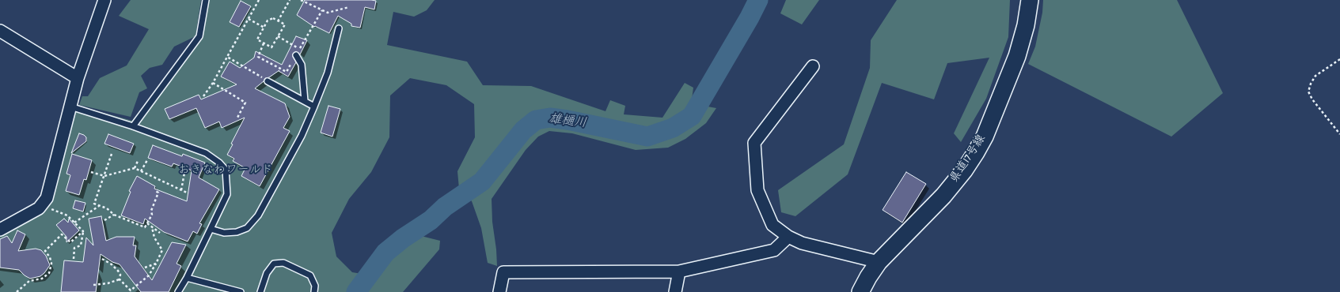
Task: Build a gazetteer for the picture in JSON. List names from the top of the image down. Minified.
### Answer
{"streets":{"main road":["県道17号線"]},"water":["雄樋川"],"parks":["おきなわワールド"]}
